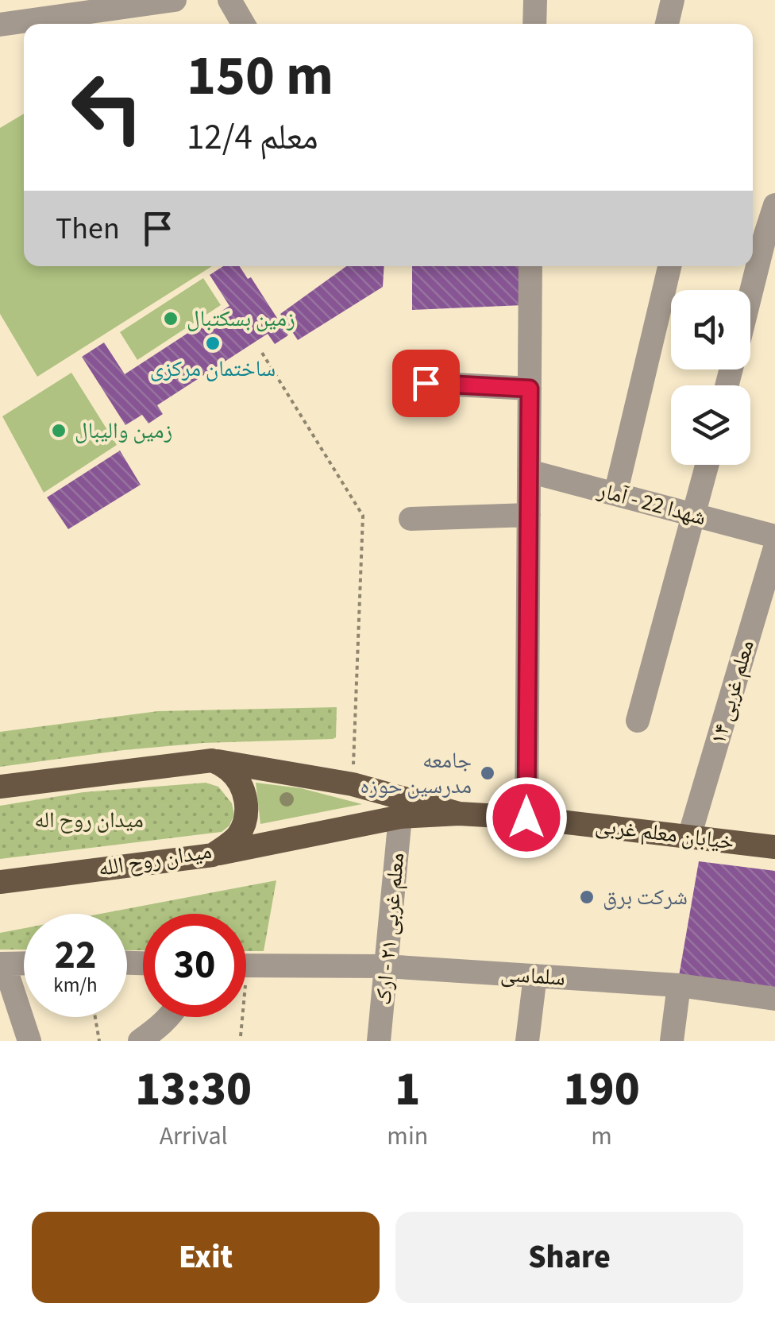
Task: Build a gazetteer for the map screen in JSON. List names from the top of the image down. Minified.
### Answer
{"streets":{"main road":["خیابان معلم غربی","میدان روح الله"],"street":["شهدا 22 - آمار","معلم غربی ۱۴","معلم غربی ۲۱ - ارک","سلماسی"]},"crossings":[["معلم غربی ۱۴","خیابان معلم غربی"],["خیابان معلم غربی","میدان روح الله"],["خیابان معلم غربی","معلم غربی ۲۱ - ارک"],["معلم غربی ۲۱ - ارک","سلماسی"]],"parks":["میدان روح اله"],"places":["زمین بسکتبال","ساختمان مرکزی","زمین والیبال","جامعه مدرسین حوزه","شرکت برق"],"page":{"turn":["150 m","معلم 12/4"],"then":"Then","speed":"22 km/h","limit":"30","eta":["13:30","Arrival","1","min","190","m"],"buttons":["Exit","Share"]}}
